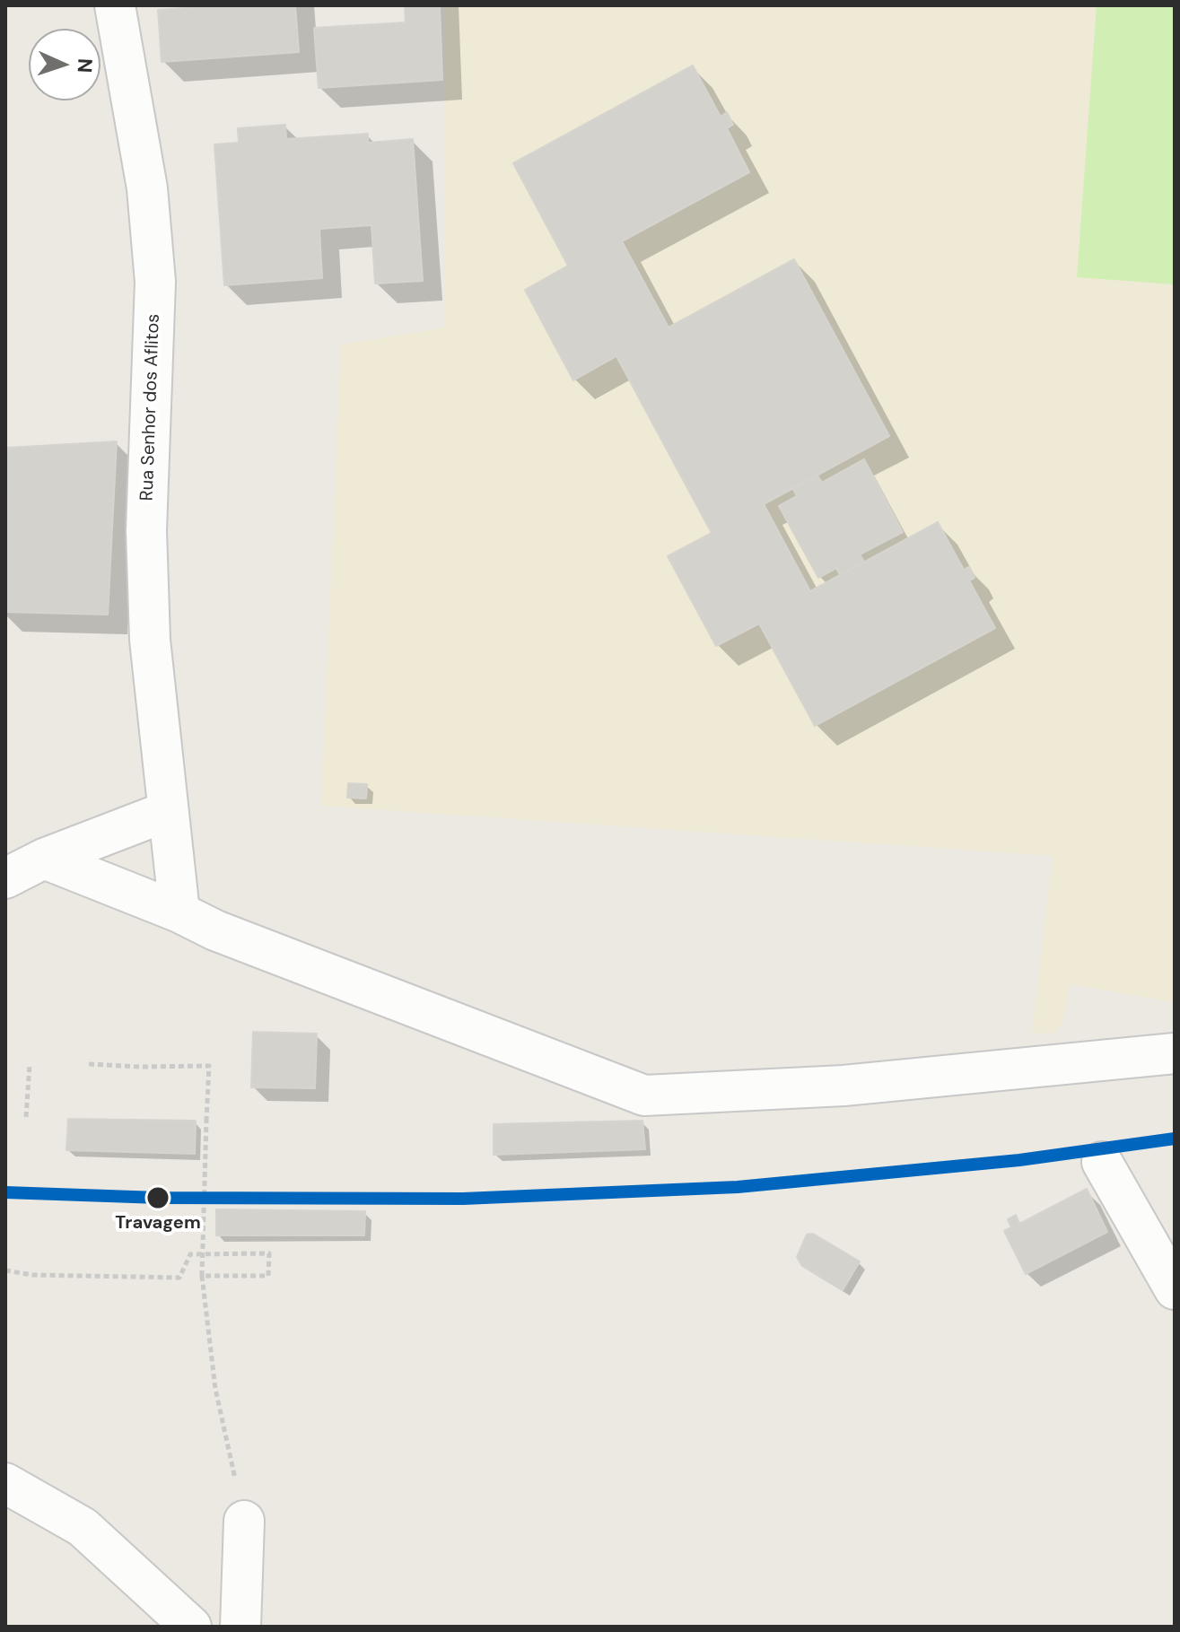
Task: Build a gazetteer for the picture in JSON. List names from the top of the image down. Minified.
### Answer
{"streets":{"street":["Rua Senhor dos Aflitos"]},"places":["Travagem"],"north":"right"}
